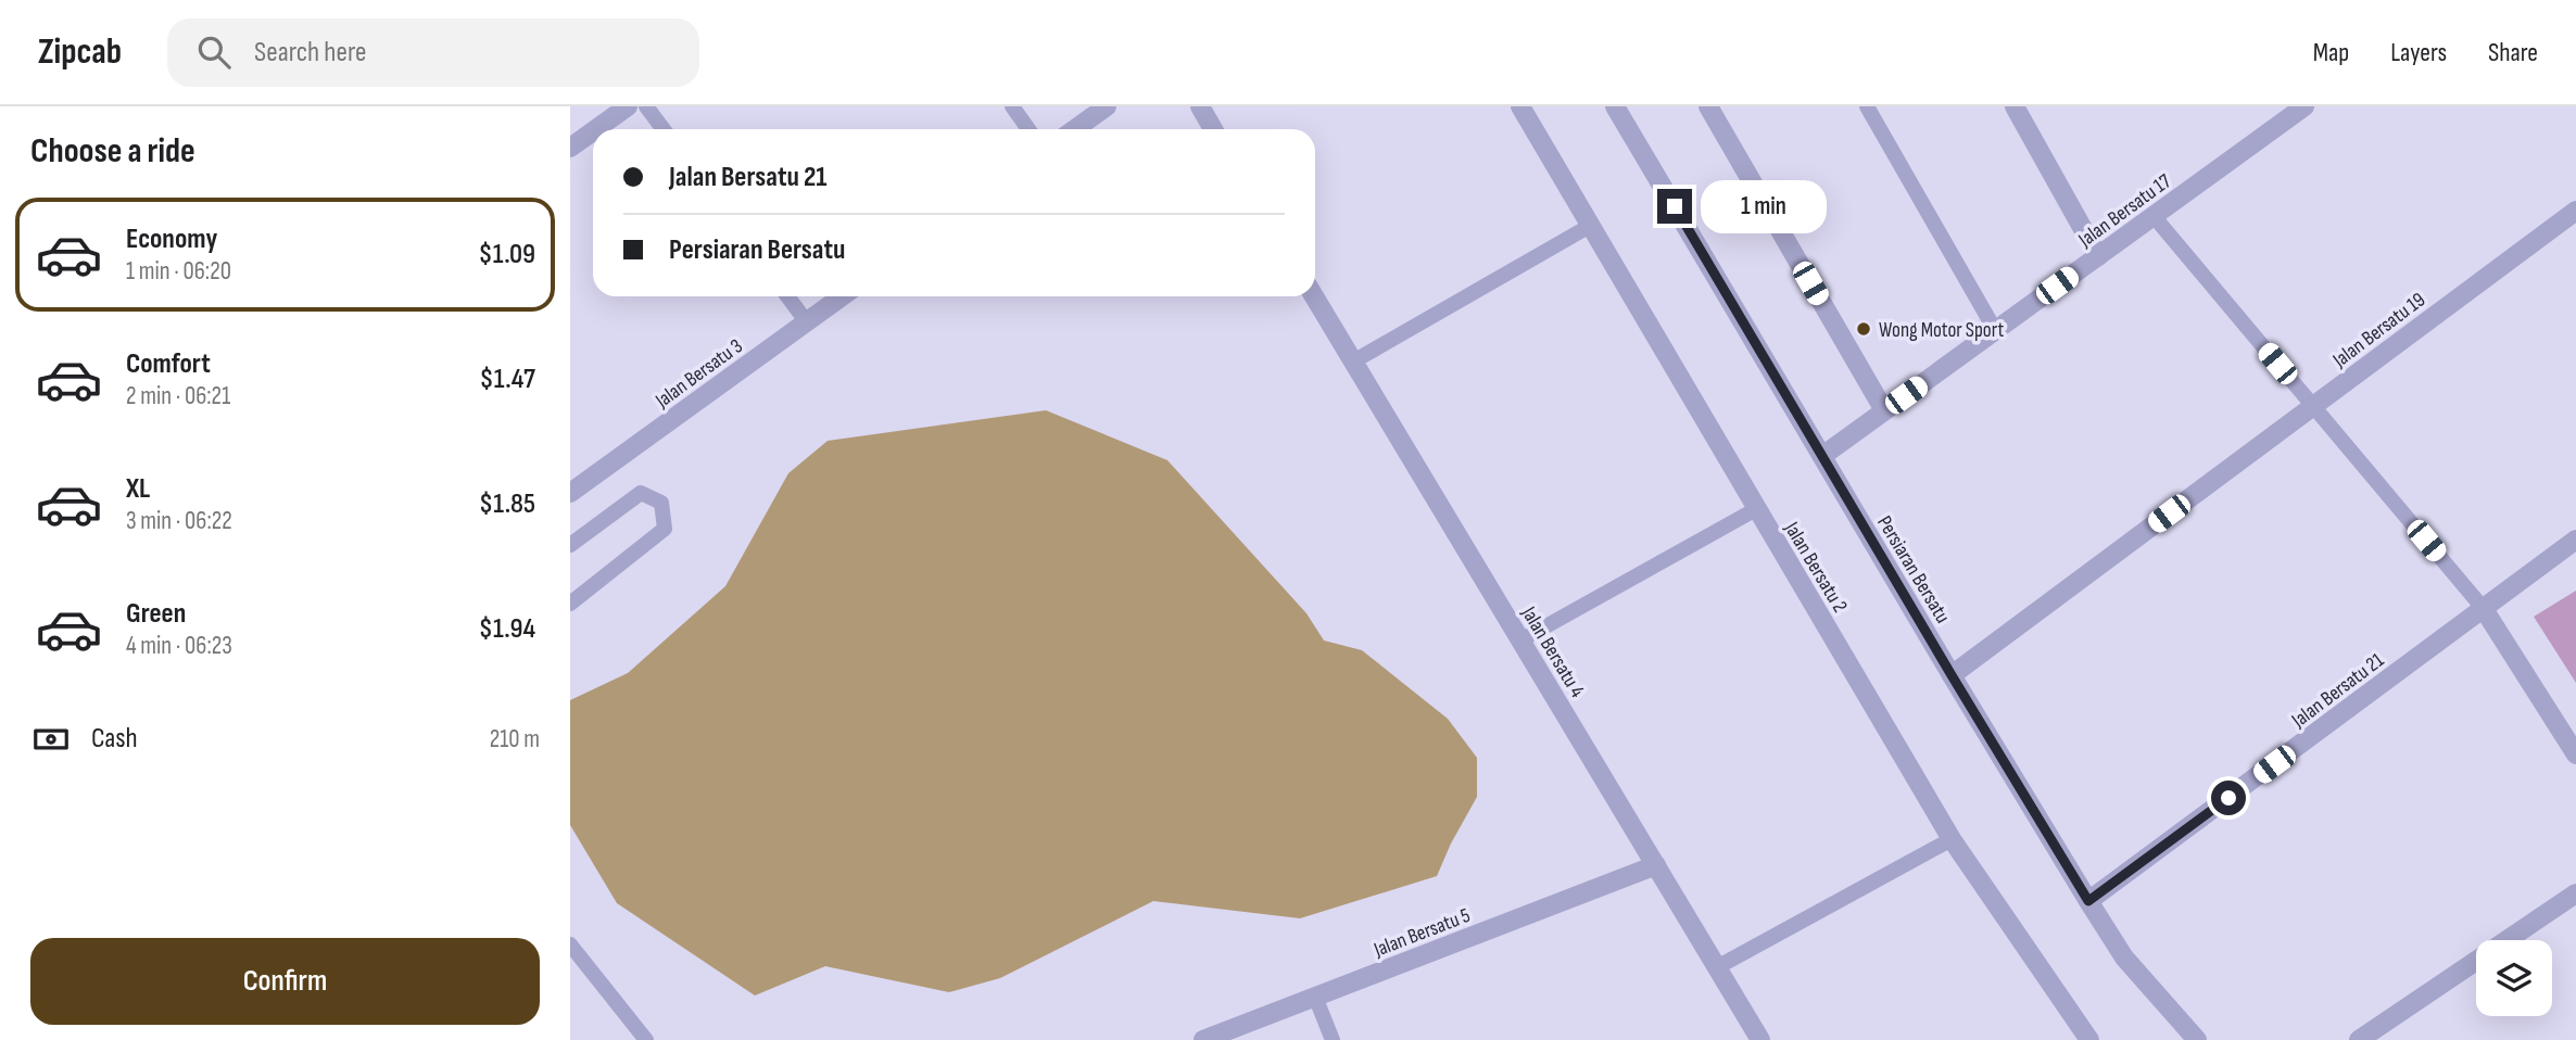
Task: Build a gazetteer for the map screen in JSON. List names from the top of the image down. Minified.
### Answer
{"streets":{"street":["Jalan Bersatu 17","Jalan Bersatu 19","Jalan Bersatu 3","Jalan Bersatu 2","Persiaran Bersatu","Jalan Bersatu 4","Jalan Bersatu 21","Jalan Bersatu 5"]},"crossings":[["Jalan Bersatu 17","Persiaran Bersatu"],["Jalan Bersatu 19","Persiaran Bersatu"],["Persiaran Bersatu","Jalan Bersatu 21"],["Jalan Bersatu 4","Jalan Bersatu 5"]],"places":["Wong Motor Sport"],"page":{"header":"Zipcab","search":"Search here","nav":["Map","Layers","Share"],"heading":"Choose a ride","banner":["Jalan Bersatu 21","Persiaran Bersatu"],"bubble":"1 min","list":[{"name":"Economy","note":"1 min · 06:20","value":"$1.09"},{"name":"Comfort","note":"2 min · 06:21","value":"$1.47"},{"name":"XL","note":"3 min · 06:22","value":"$1.85"},{"name":"Green","note":"4 min · 06:23","value":"$1.94"}],"pay":["Cash","210 m"],"buttons":"Confirm"}}
